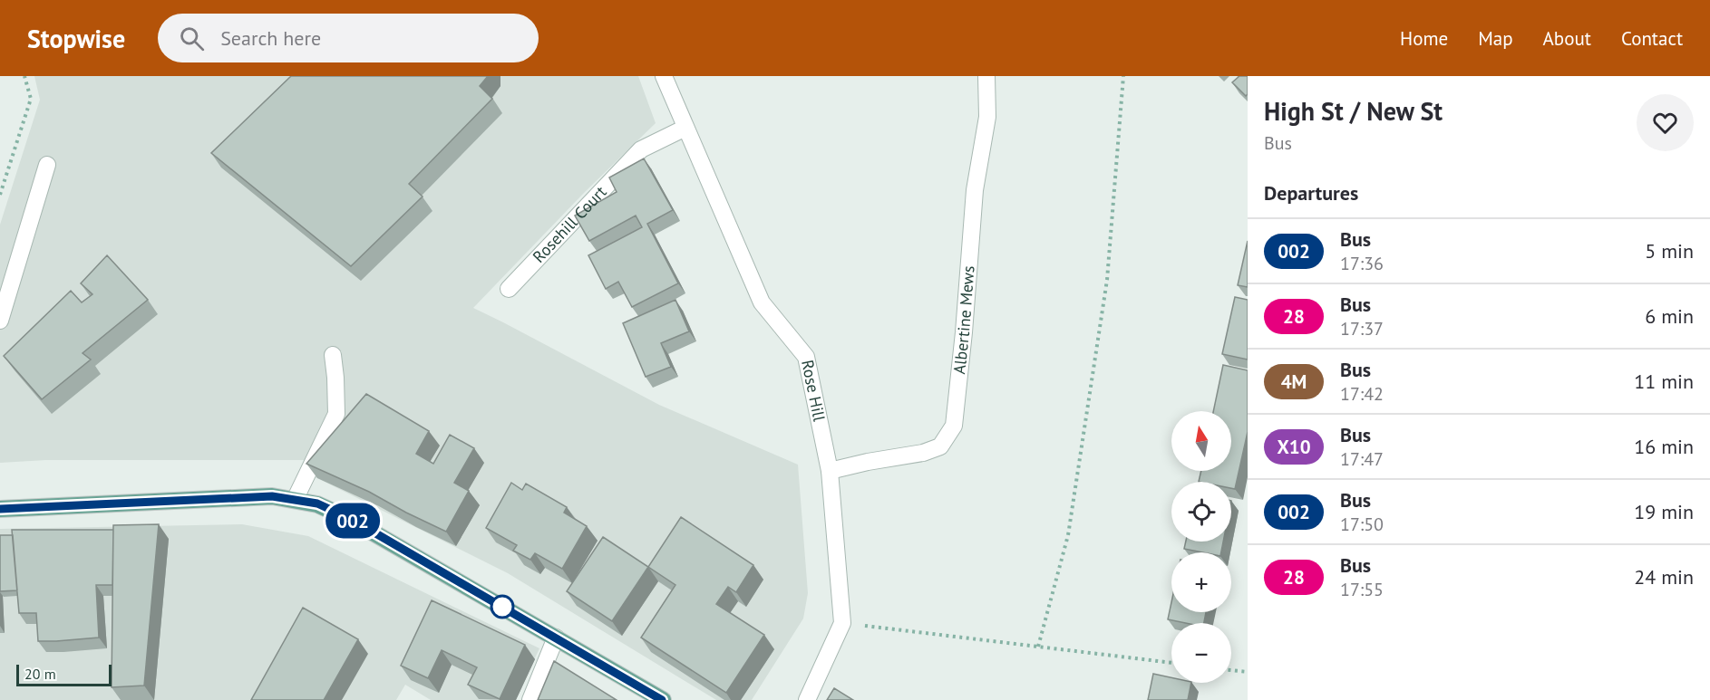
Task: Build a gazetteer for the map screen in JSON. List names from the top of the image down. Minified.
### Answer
{"streets":{"street":["Rosehill Court","Albertine Mews","Rose Hill"]},"crossings":[["Rosehill Court","Rose Hill"],["Albertine Mews","Rose Hill"]],"lines":["bus line 002"],"scale_bar":"20 m","north":"top","page":{"header":"Stopwise","search":"Search here","nav":["Home","Map","About","Contact"],"on_map":"002","heading":[["High St / New St","Bus"],"Departures"],"list":[{"mark":"002","name":"Bus","note":"17:36","value":"5 min"},{"mark":"28","name":"Bus","note":"17:37","value":"6 min"},{"mark":"4M","name":"Bus","note":"17:42","value":"11 min"},{"mark":"X10","name":"Bus","note":"17:47","value":"16 min"},{"mark":"002","name":"Bus","note":"17:50","value":"19 min"},{"mark":"28","name":"Bus","note":"17:55","value":"24 min"}],"map_buttons":["+","−"],"scale":"20 m"}}
